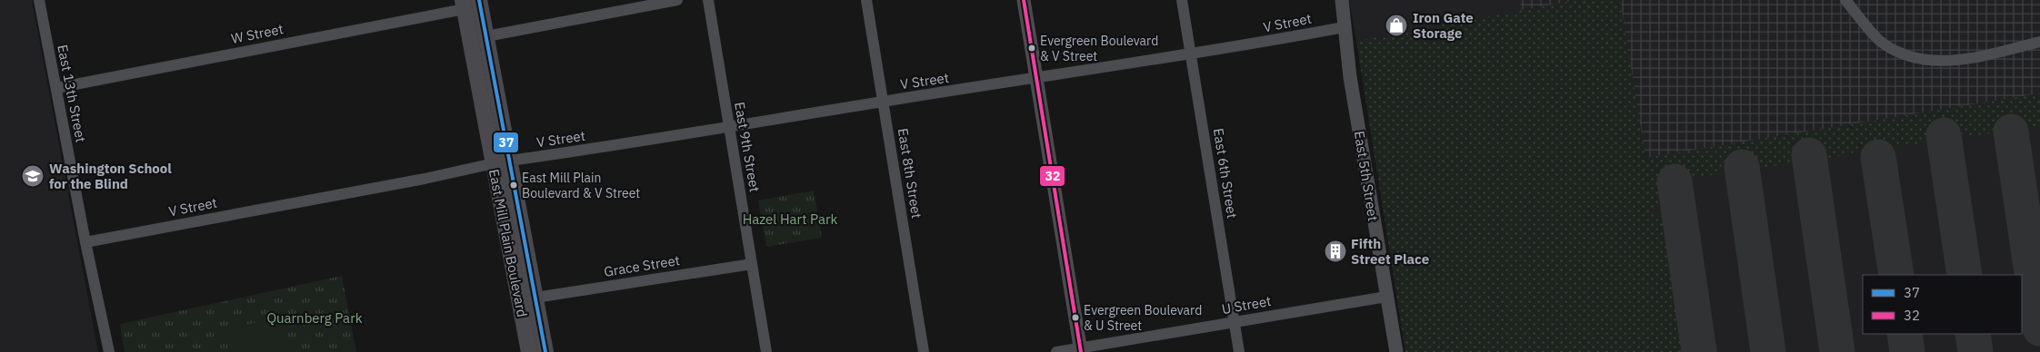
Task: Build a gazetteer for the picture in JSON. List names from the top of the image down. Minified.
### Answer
{"streets":{"main road":["East Mill Plain Boulevard"],"street":["V Street","W Street","East 13th Street","East 9th Street","East 8th Street","East 6th Street","East 5th Street","Grace Street","U Street"]},"crossings":[["V Street","East 13th Street"],["V Street","East 9th Street"],["V Street","East 8th Street"],["V Street","East 6th Street"],["V Street","East 5th Street"],["V Street","East Mill Plain Boulevard"],["W Street","East 13th Street"],["W Street","East Mill Plain Boulevard"],["East 9th Street","Grace Street"],["East 6th Street","U Street"],["East 5th Street","U Street"],["East Mill Plain Boulevard","Grace Street"]],"parks":["Hazel Hart Park","Quarnberg Park"],"places":{"shop":["Iron Gate Storage"],"other":["Evergreen Boulevard & V Street","East Mill Plain Boulevard & V Street","Evergreen Boulevard & U Street"],"school or university":["Washington School for the Blind"],"building":["Fifth Street Place"]},"lines":["transit line 37","transit line 32"],"legend":["37","32"]}
